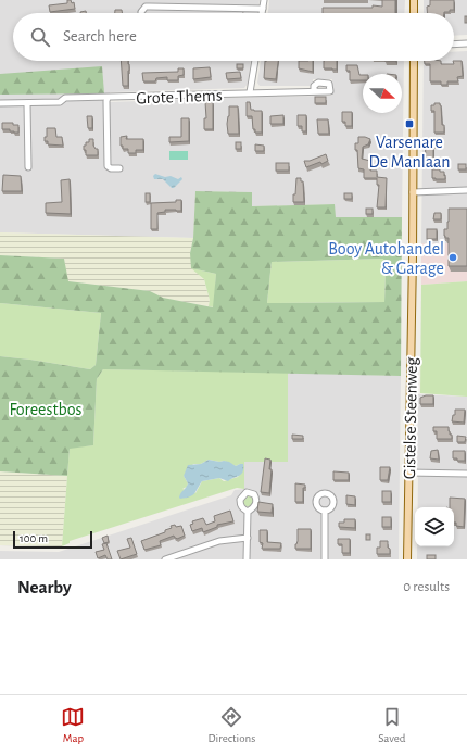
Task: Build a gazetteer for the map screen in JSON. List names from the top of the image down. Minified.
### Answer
{"streets":{"main road":["Gistelse Steenweg"],"street":["Grote Thems"]},"parks":["Foreestbos"],"places":{"transit":["Varsenare De Manlaan"],"other":["Booy Autohandel & Garage"]},"scale_bar":"100 m","north":"right","page":{"search":"Search here","scale":"100 m","heading":["Nearby","0 results"],"nav":["Map","Directions","Saved"]}}
